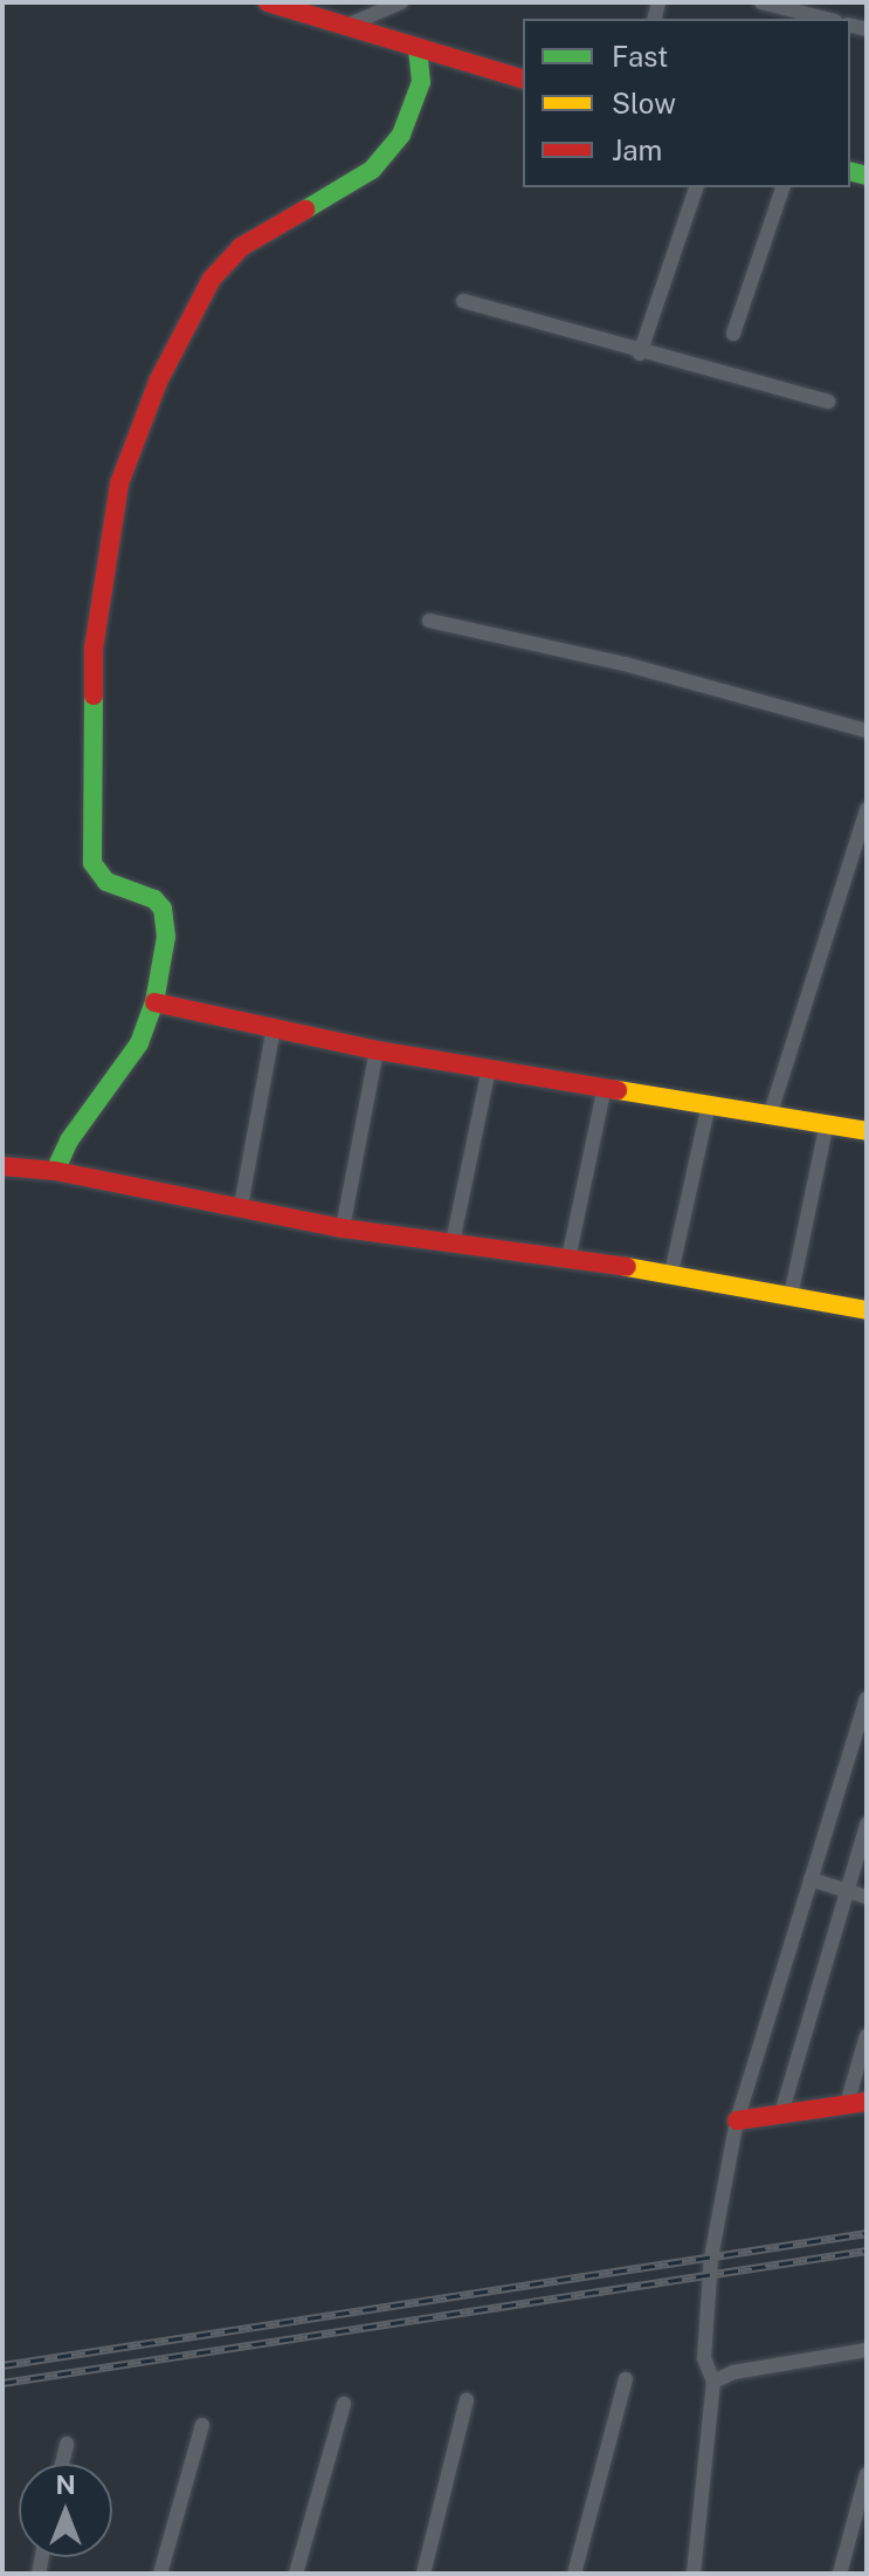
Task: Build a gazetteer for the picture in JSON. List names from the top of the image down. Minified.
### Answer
{"legend":["Fast","Slow","Jam"],"north":"top"}
